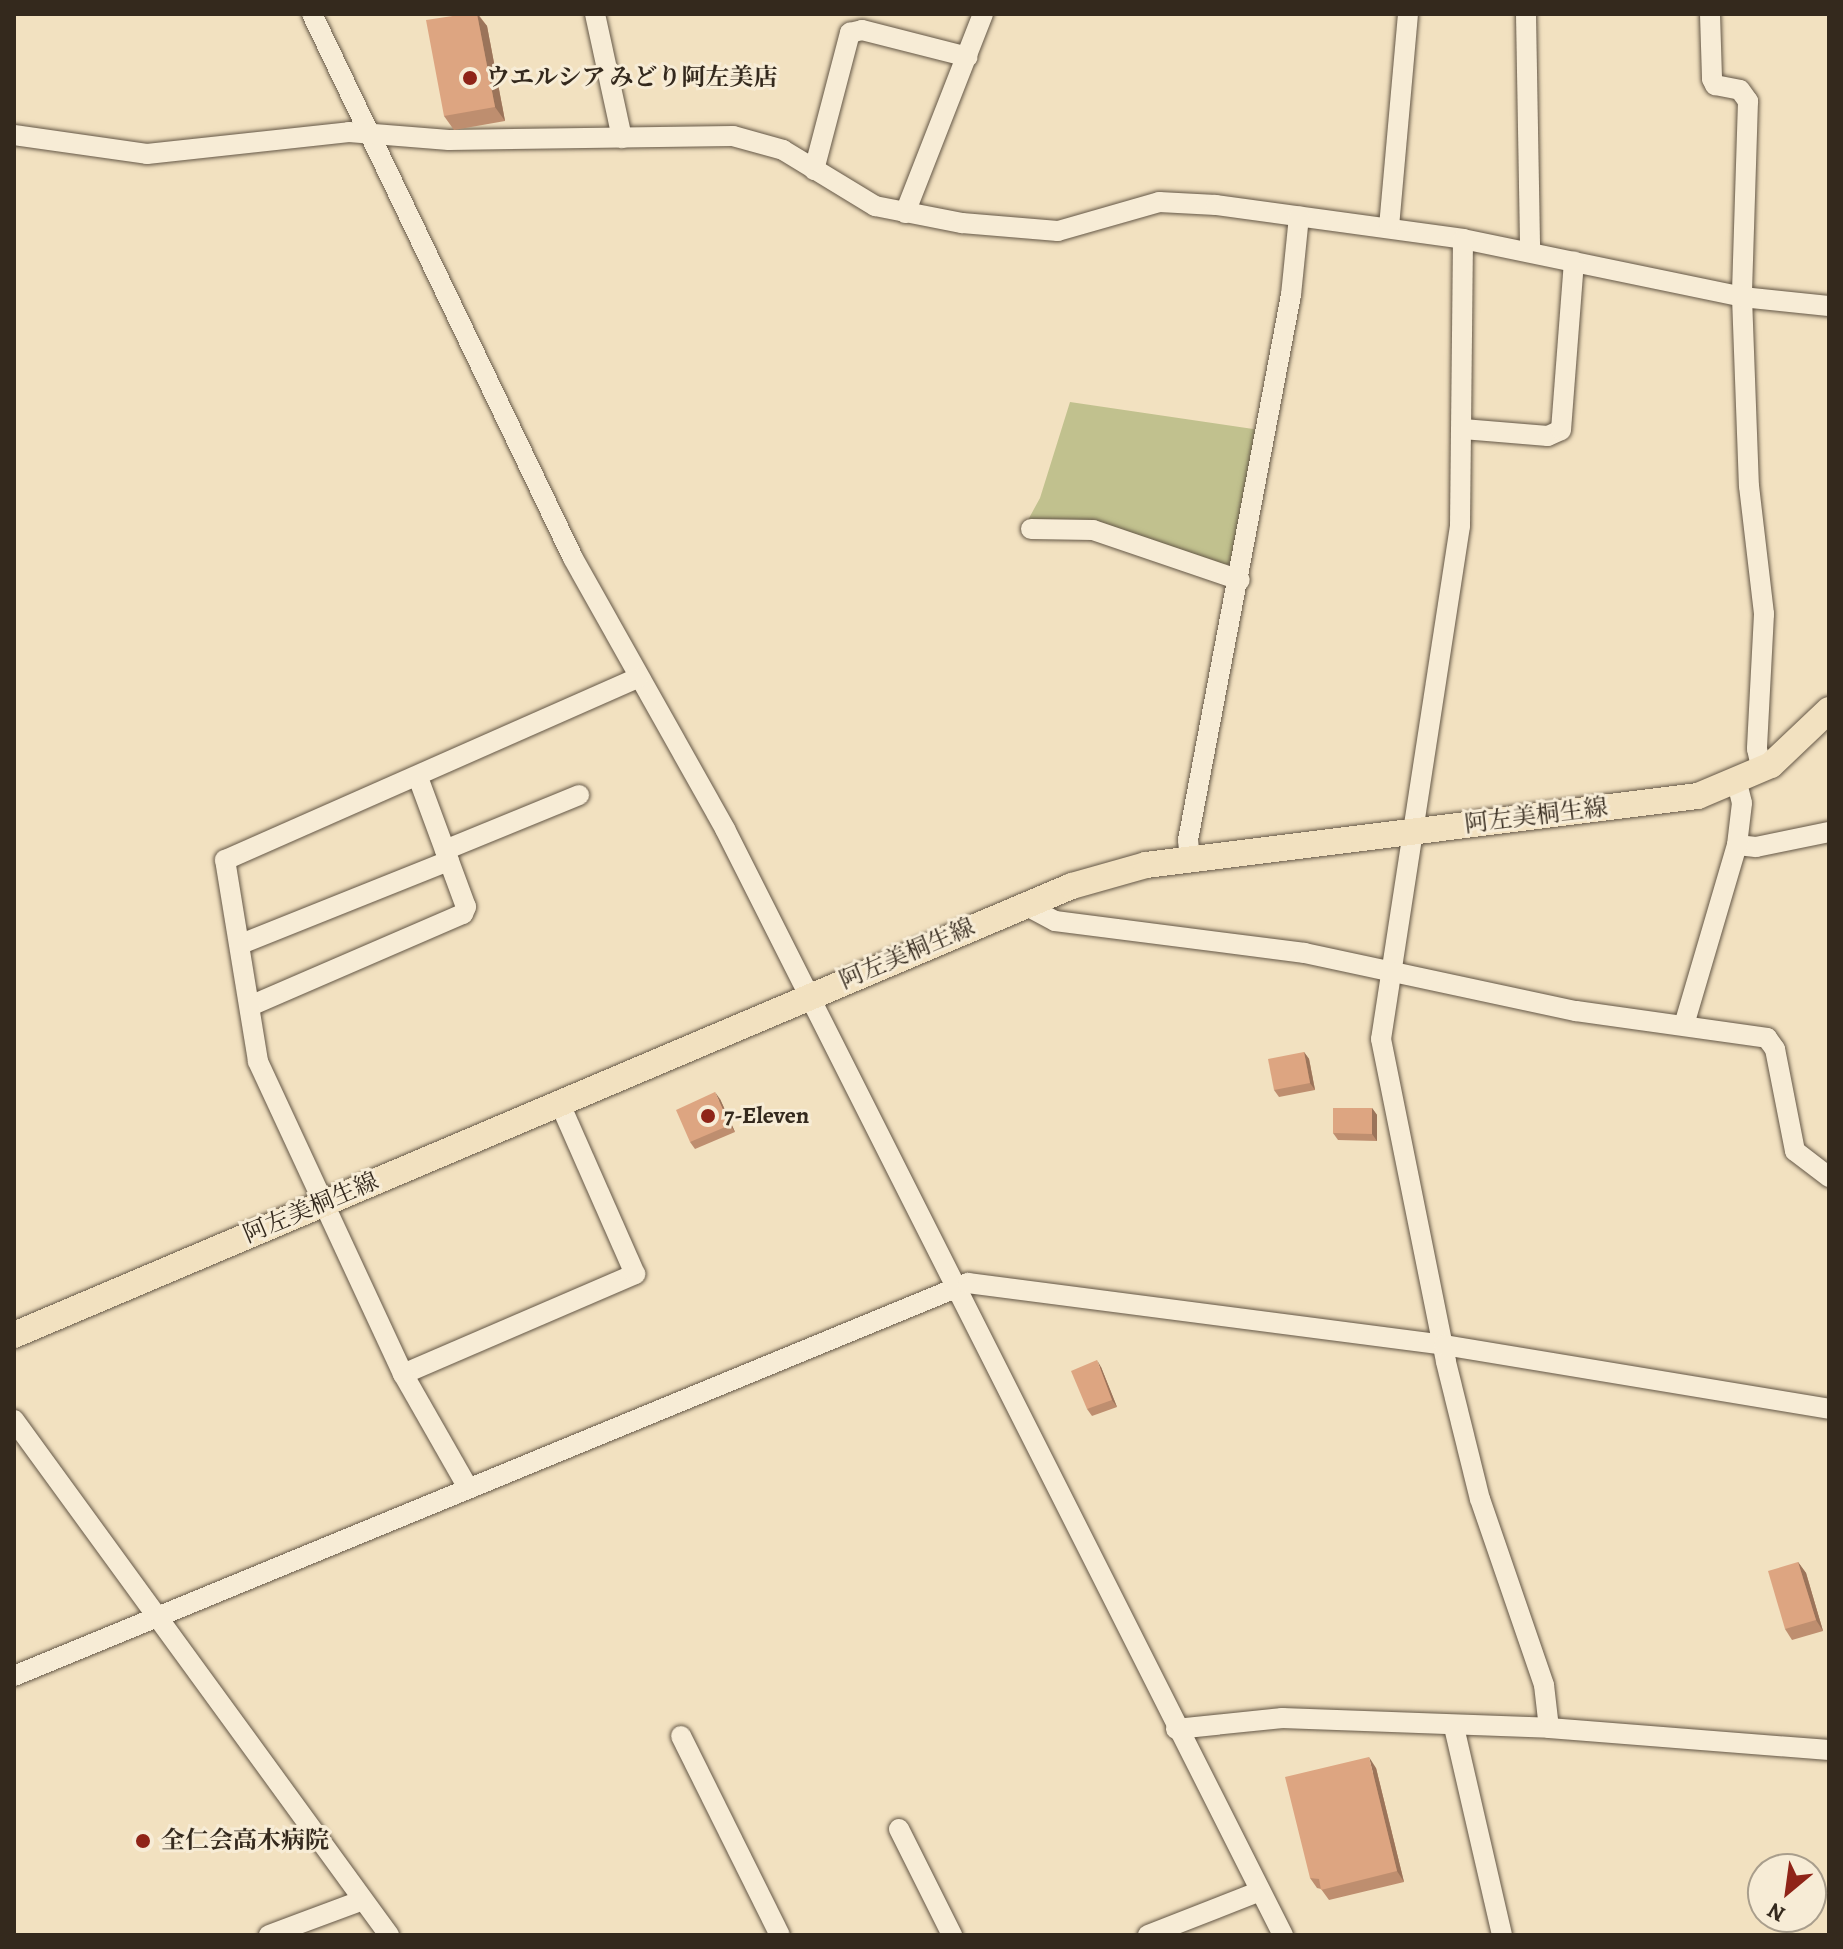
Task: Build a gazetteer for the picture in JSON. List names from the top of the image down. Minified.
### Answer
{"streets":{"main road":["阿左美桐生線"]},"places":["ウエルシア みどり阿左美店","7-Eleven","全仁会高木病院"],"north":"bottom left"}
